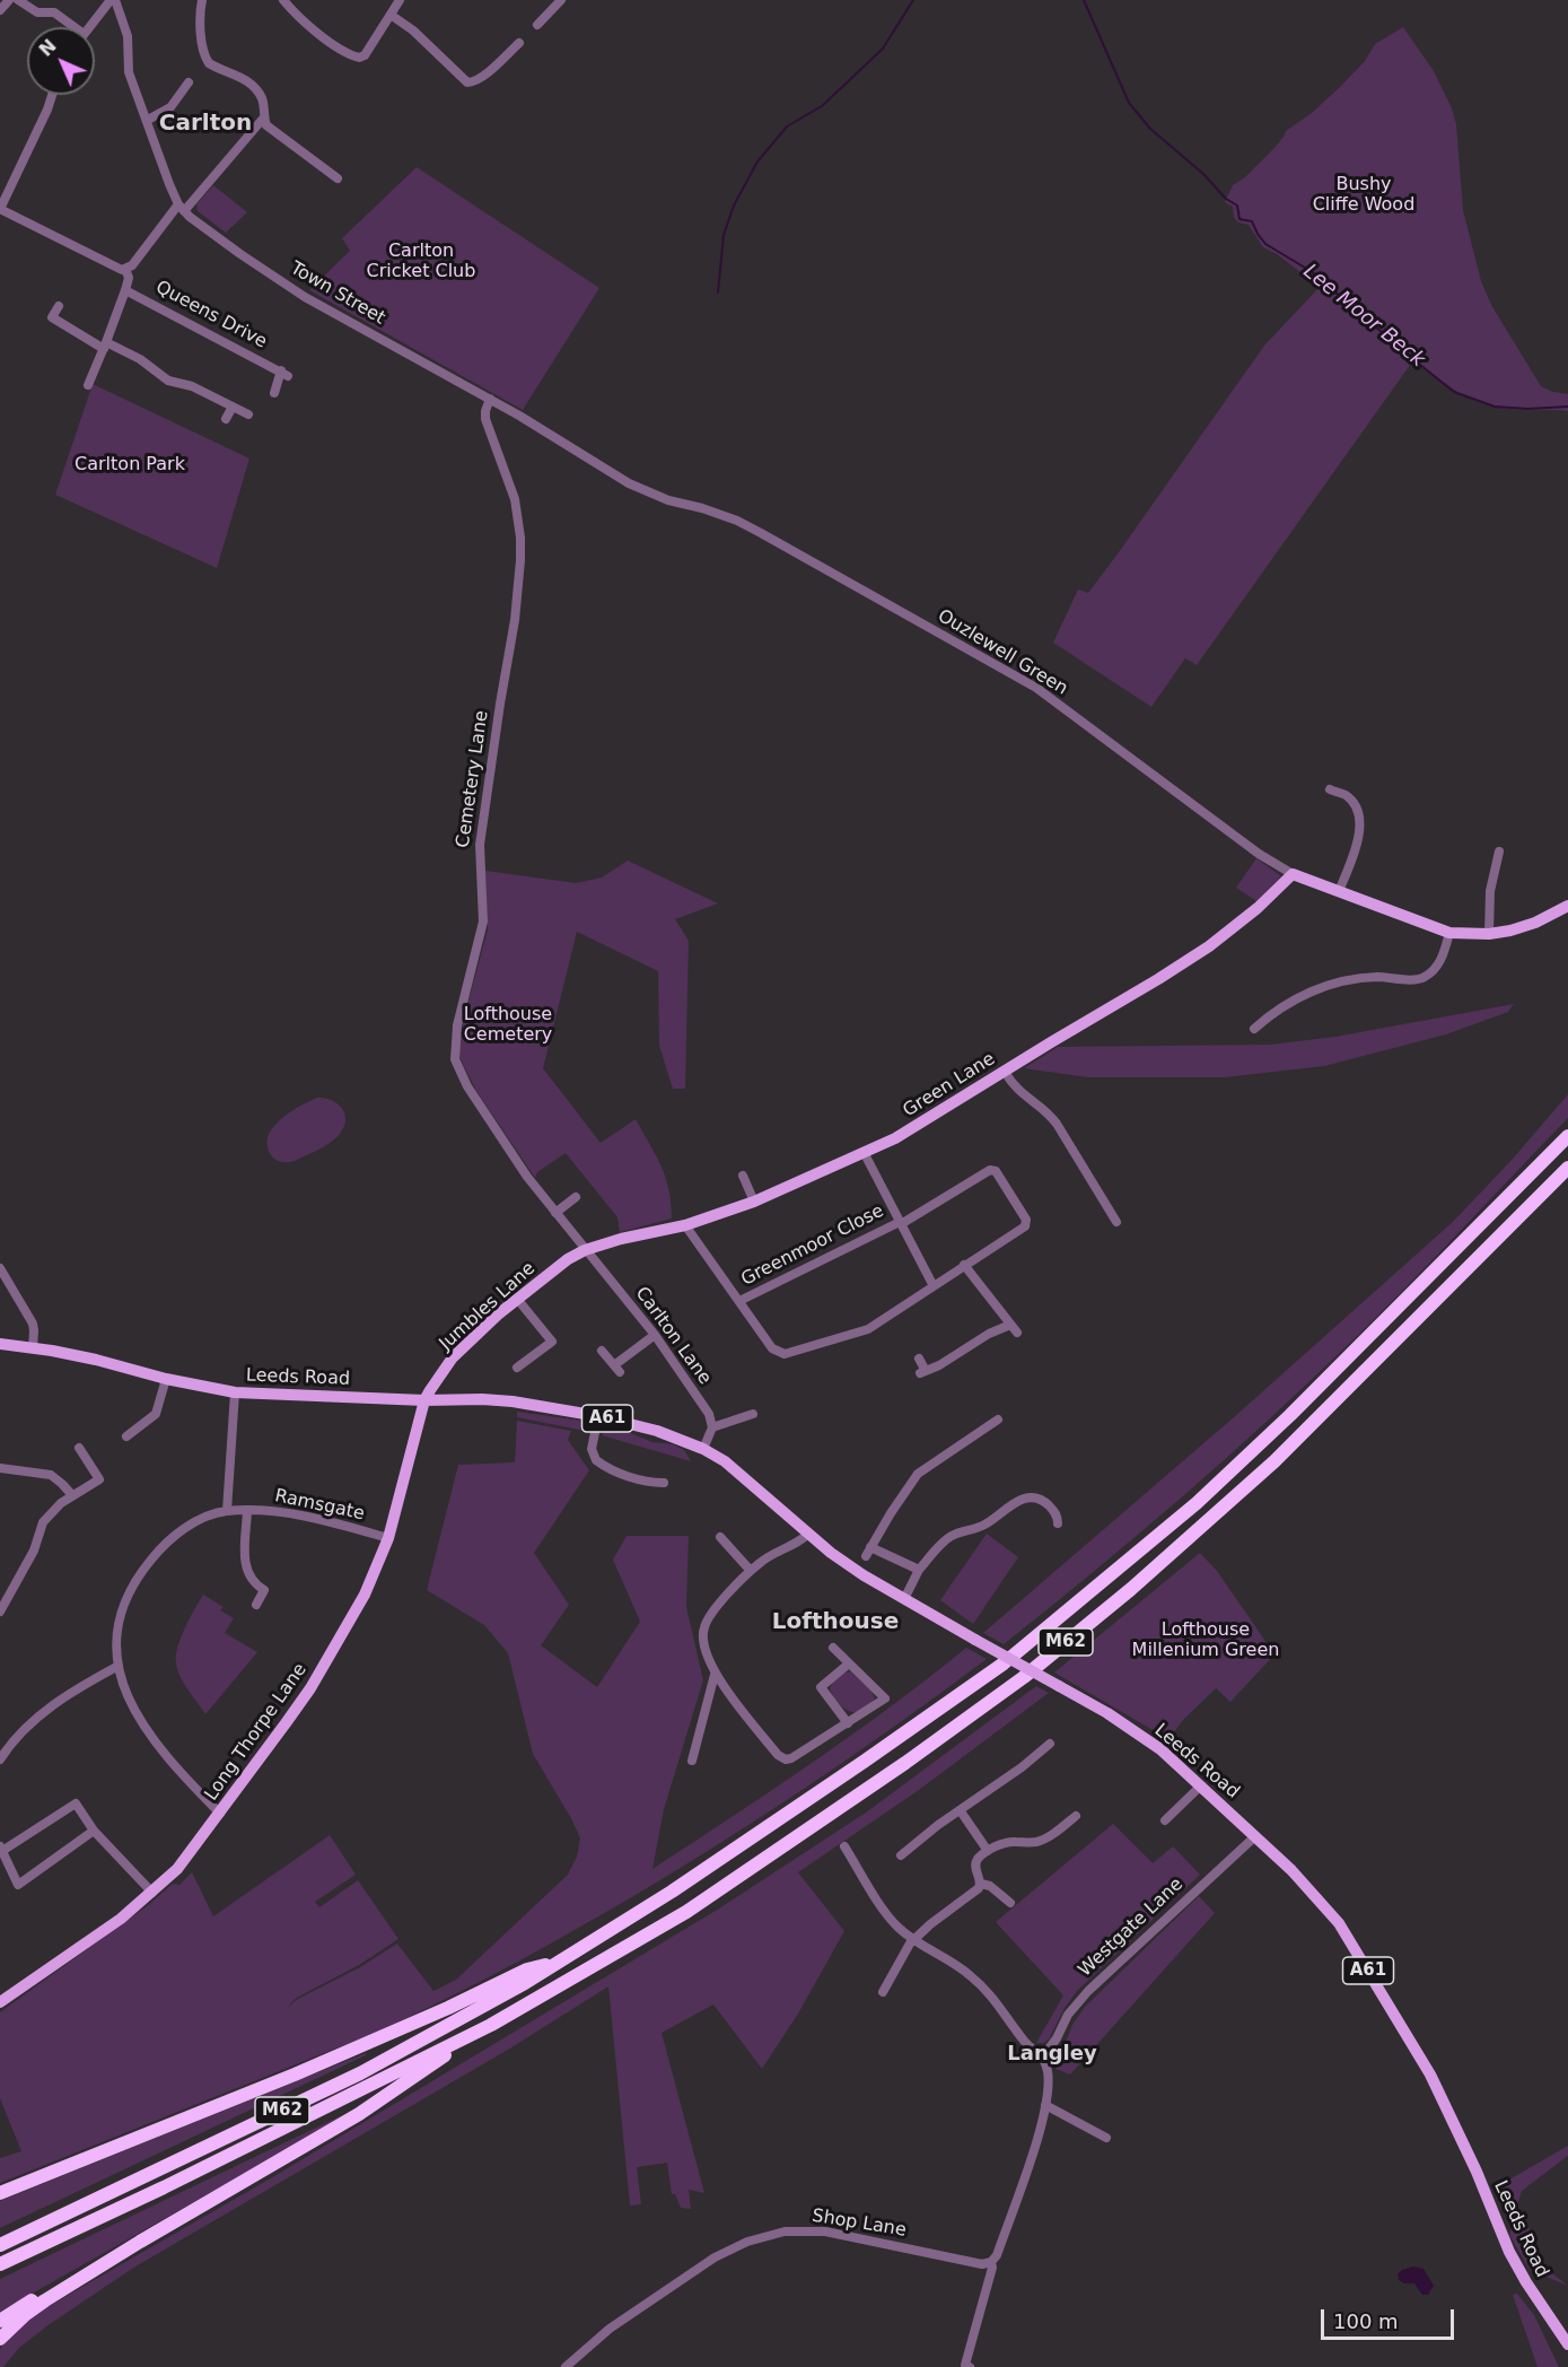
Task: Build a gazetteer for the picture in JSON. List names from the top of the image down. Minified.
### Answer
{"streets":{"highway":["M62"],"main road":["Ouzlewell Green","Green Lane","Jumbles Lane","Leeds Road","A61","Long Thorpe Lane"],"street":["Town Street","Queens Drive","Cemetery Lane","Greenmoor Close","Carlton Lane","Ramsgate","Westgate Lane","Shop Lane"]},"crossings":[["Town Street","Ouzlewell Green"],["Town Street","Cemetery Lane"],["Ouzlewell Green","Cemetery Lane"],["Ouzlewell Green","Green Lane"],["Cemetery Lane","Green Lane"],["Cemetery Lane","Jumbles Lane"],["Cemetery Lane","Carlton Lane"],["Green Lane","Jumbles Lane"],["Green Lane","Carlton Lane"],["Jumbles Lane","Carlton Lane"],["Jumbles Lane","Leeds Road"],["Jumbles Lane","Long Thorpe Lane"],["Leeds Road","Long Thorpe Lane"],["Leeds Road","Westgate Lane"],["Ramsgate","Long Thorpe Lane"]],"districts":["Carlton","Lofthouse","Langley"],"water":["Lee Moor Beck"],"parks":["Bushy Cliffe Wood","Carlton Cricket Club","Carlton Park","Lofthouse Cemetery","Lofthouse Millenium Green"],"scale_bar":"100 m","north":"top left"}
